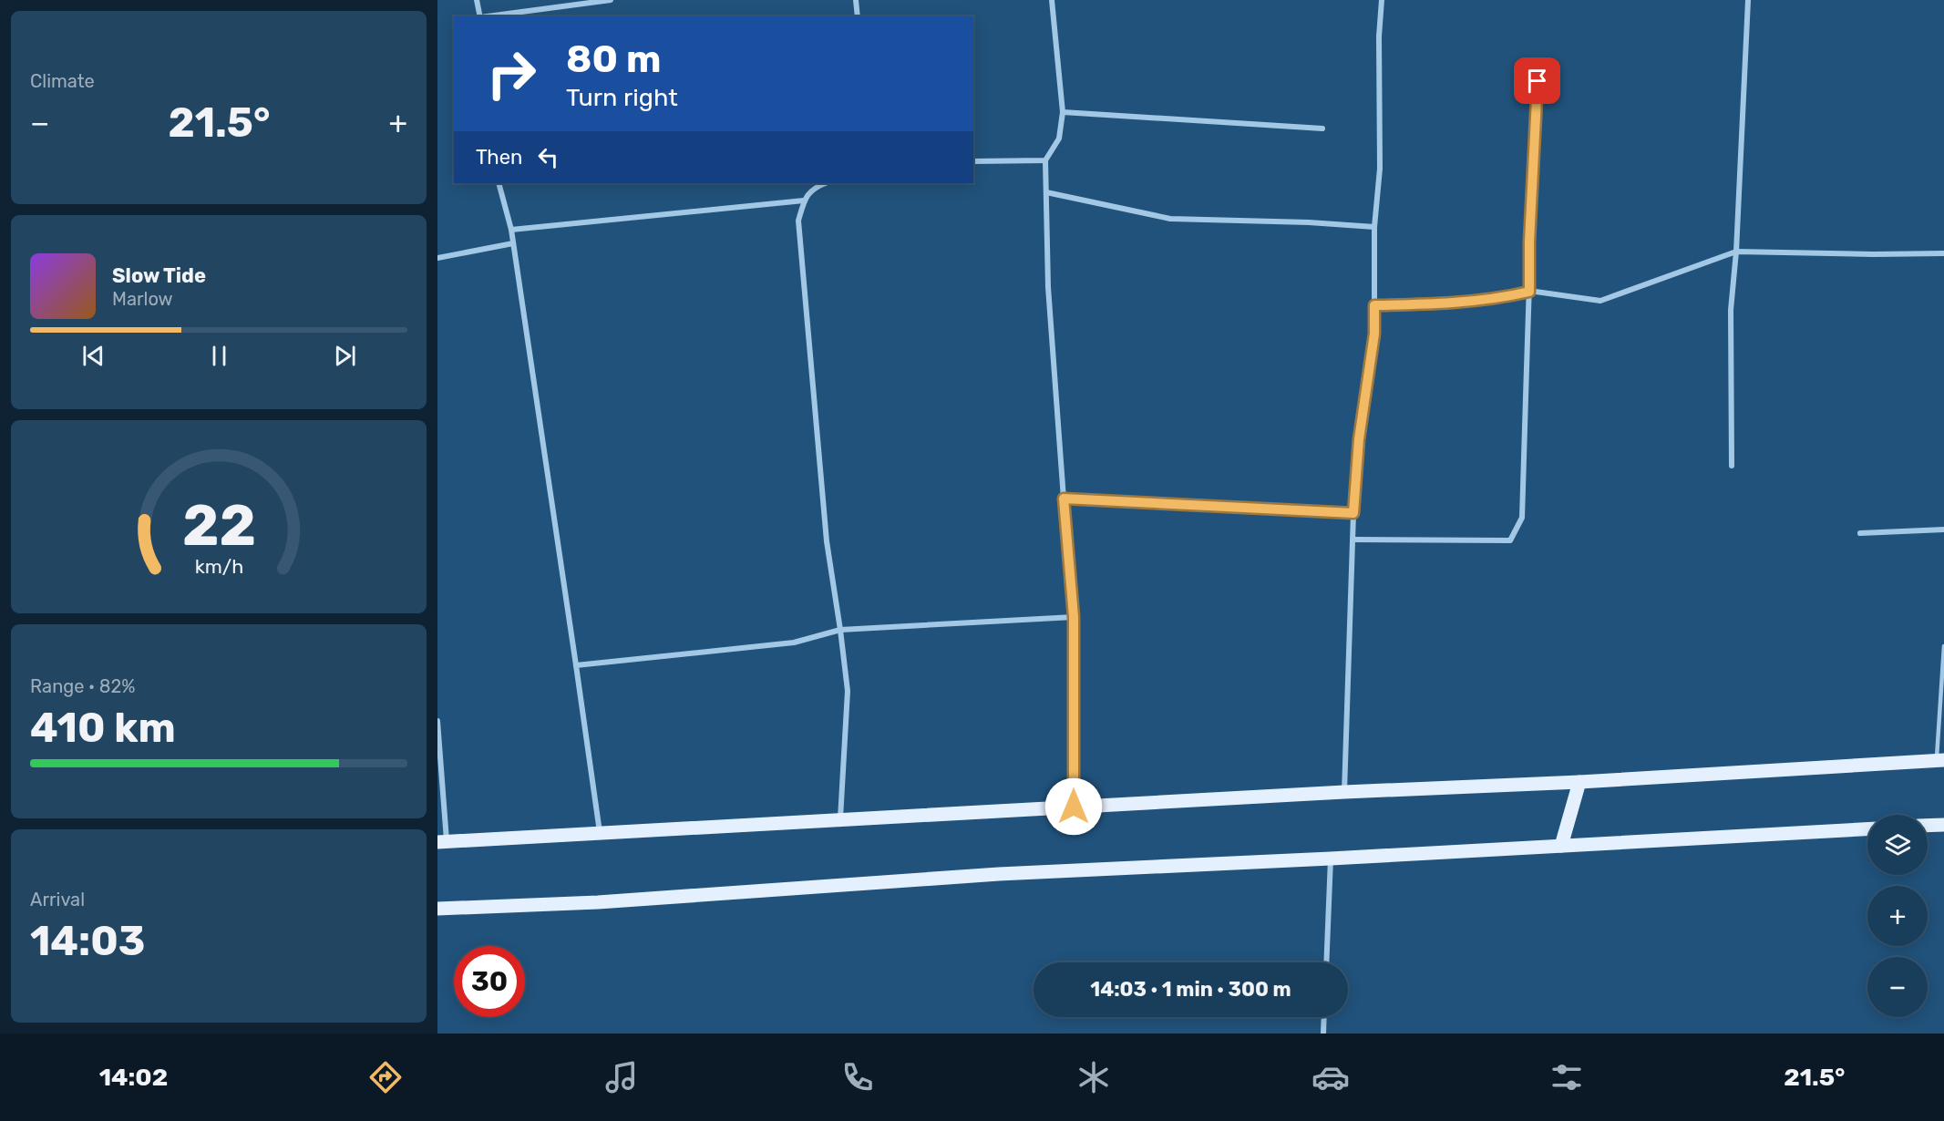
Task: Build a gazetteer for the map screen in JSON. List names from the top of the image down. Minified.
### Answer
{"page":{"tile":["Climate",["Range · 82%","410 km"],["Arrival","14:03"]],"turn":["80 m","Turn right"],"heat":["−","21.5°","+"],"then":"Then","song":["Slow Tide","Marlow"],"map_buttons":["+","−"],"limit":"30","trip":"14:03 · 1 min · 300 m","tabs":["14:02","21.5°"],"gauge":["22","km/h"]}}
